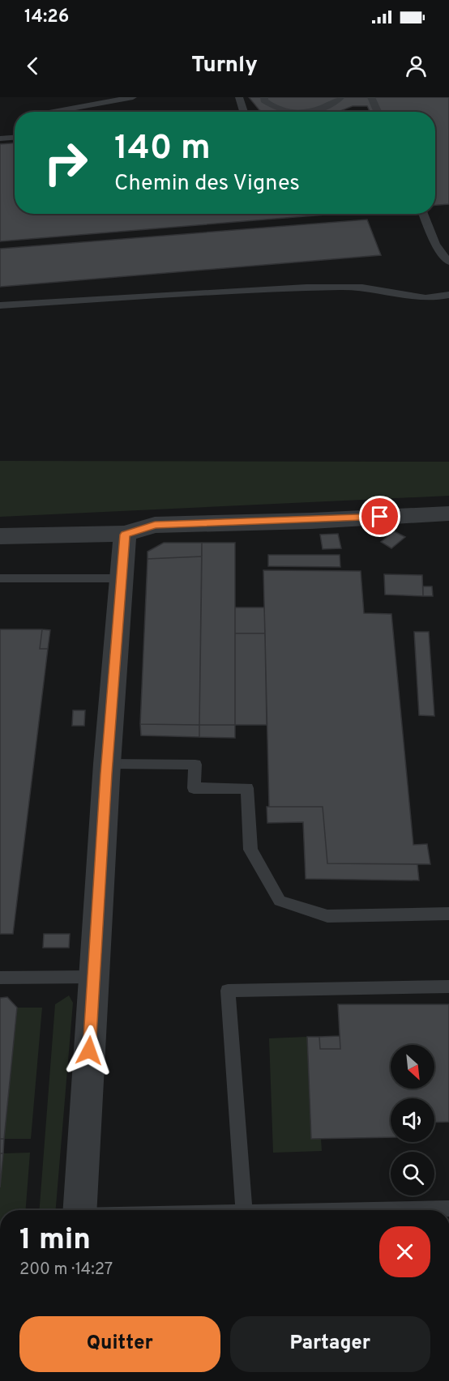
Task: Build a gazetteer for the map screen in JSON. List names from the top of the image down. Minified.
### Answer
{"north":"bottom right","page":{"status":"14:26","header":"Turnly","turn":["140 m","Chemin des Vignes"],"heading":["1 min","200 m · 14:27"],"buttons":["Quitter","Partager"]}}
